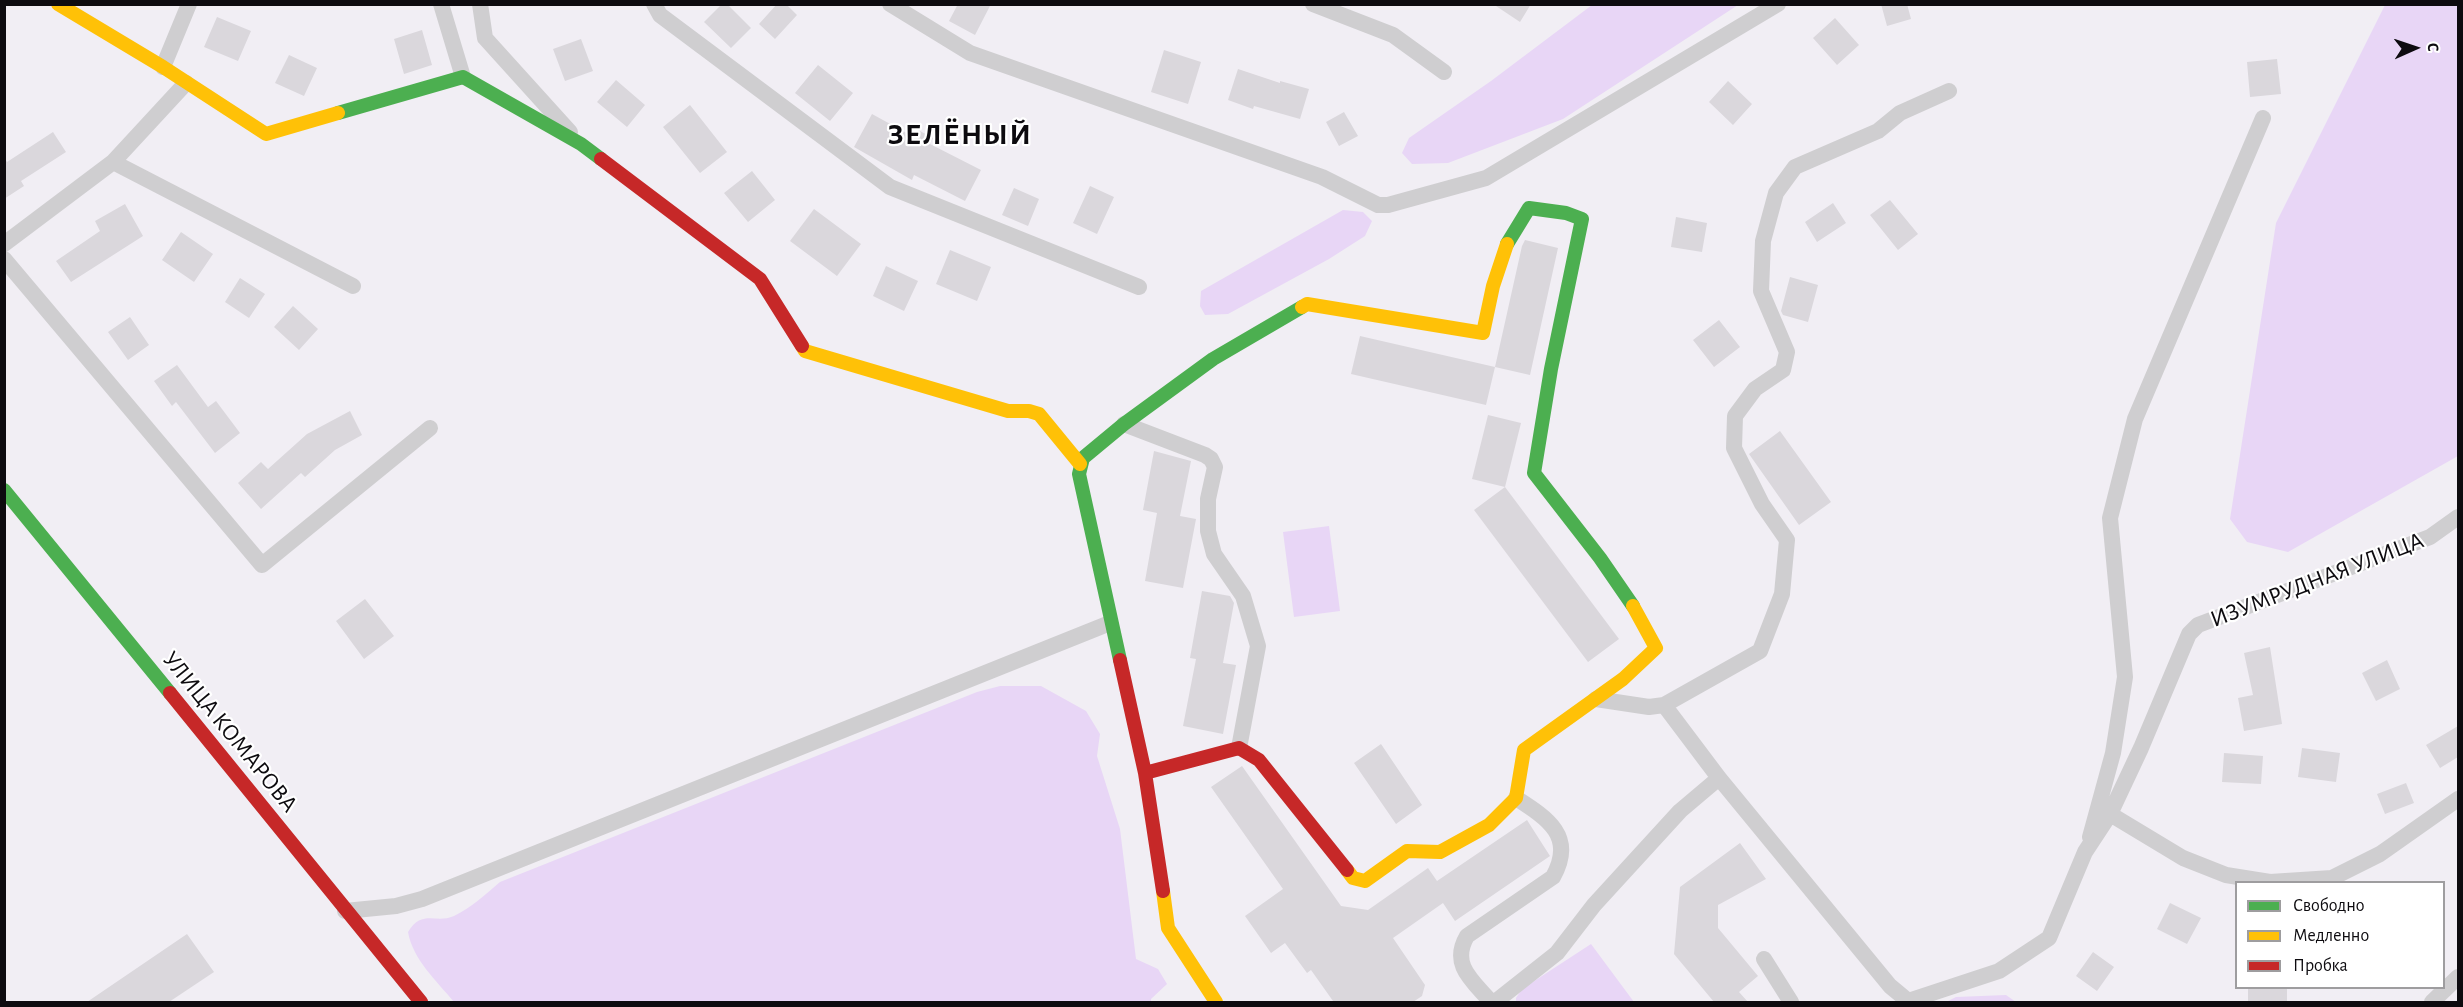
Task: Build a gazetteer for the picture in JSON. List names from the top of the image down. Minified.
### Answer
{"streets":{"street":["ИЗУМРУДНАЯ УЛИЦА","УЛИЦА КОМАРОВА"]},"districts":["ЗЕЛЁНЫЙ"],"legend":["Свободно","Медленно","Пробка"],"north":"right"}
